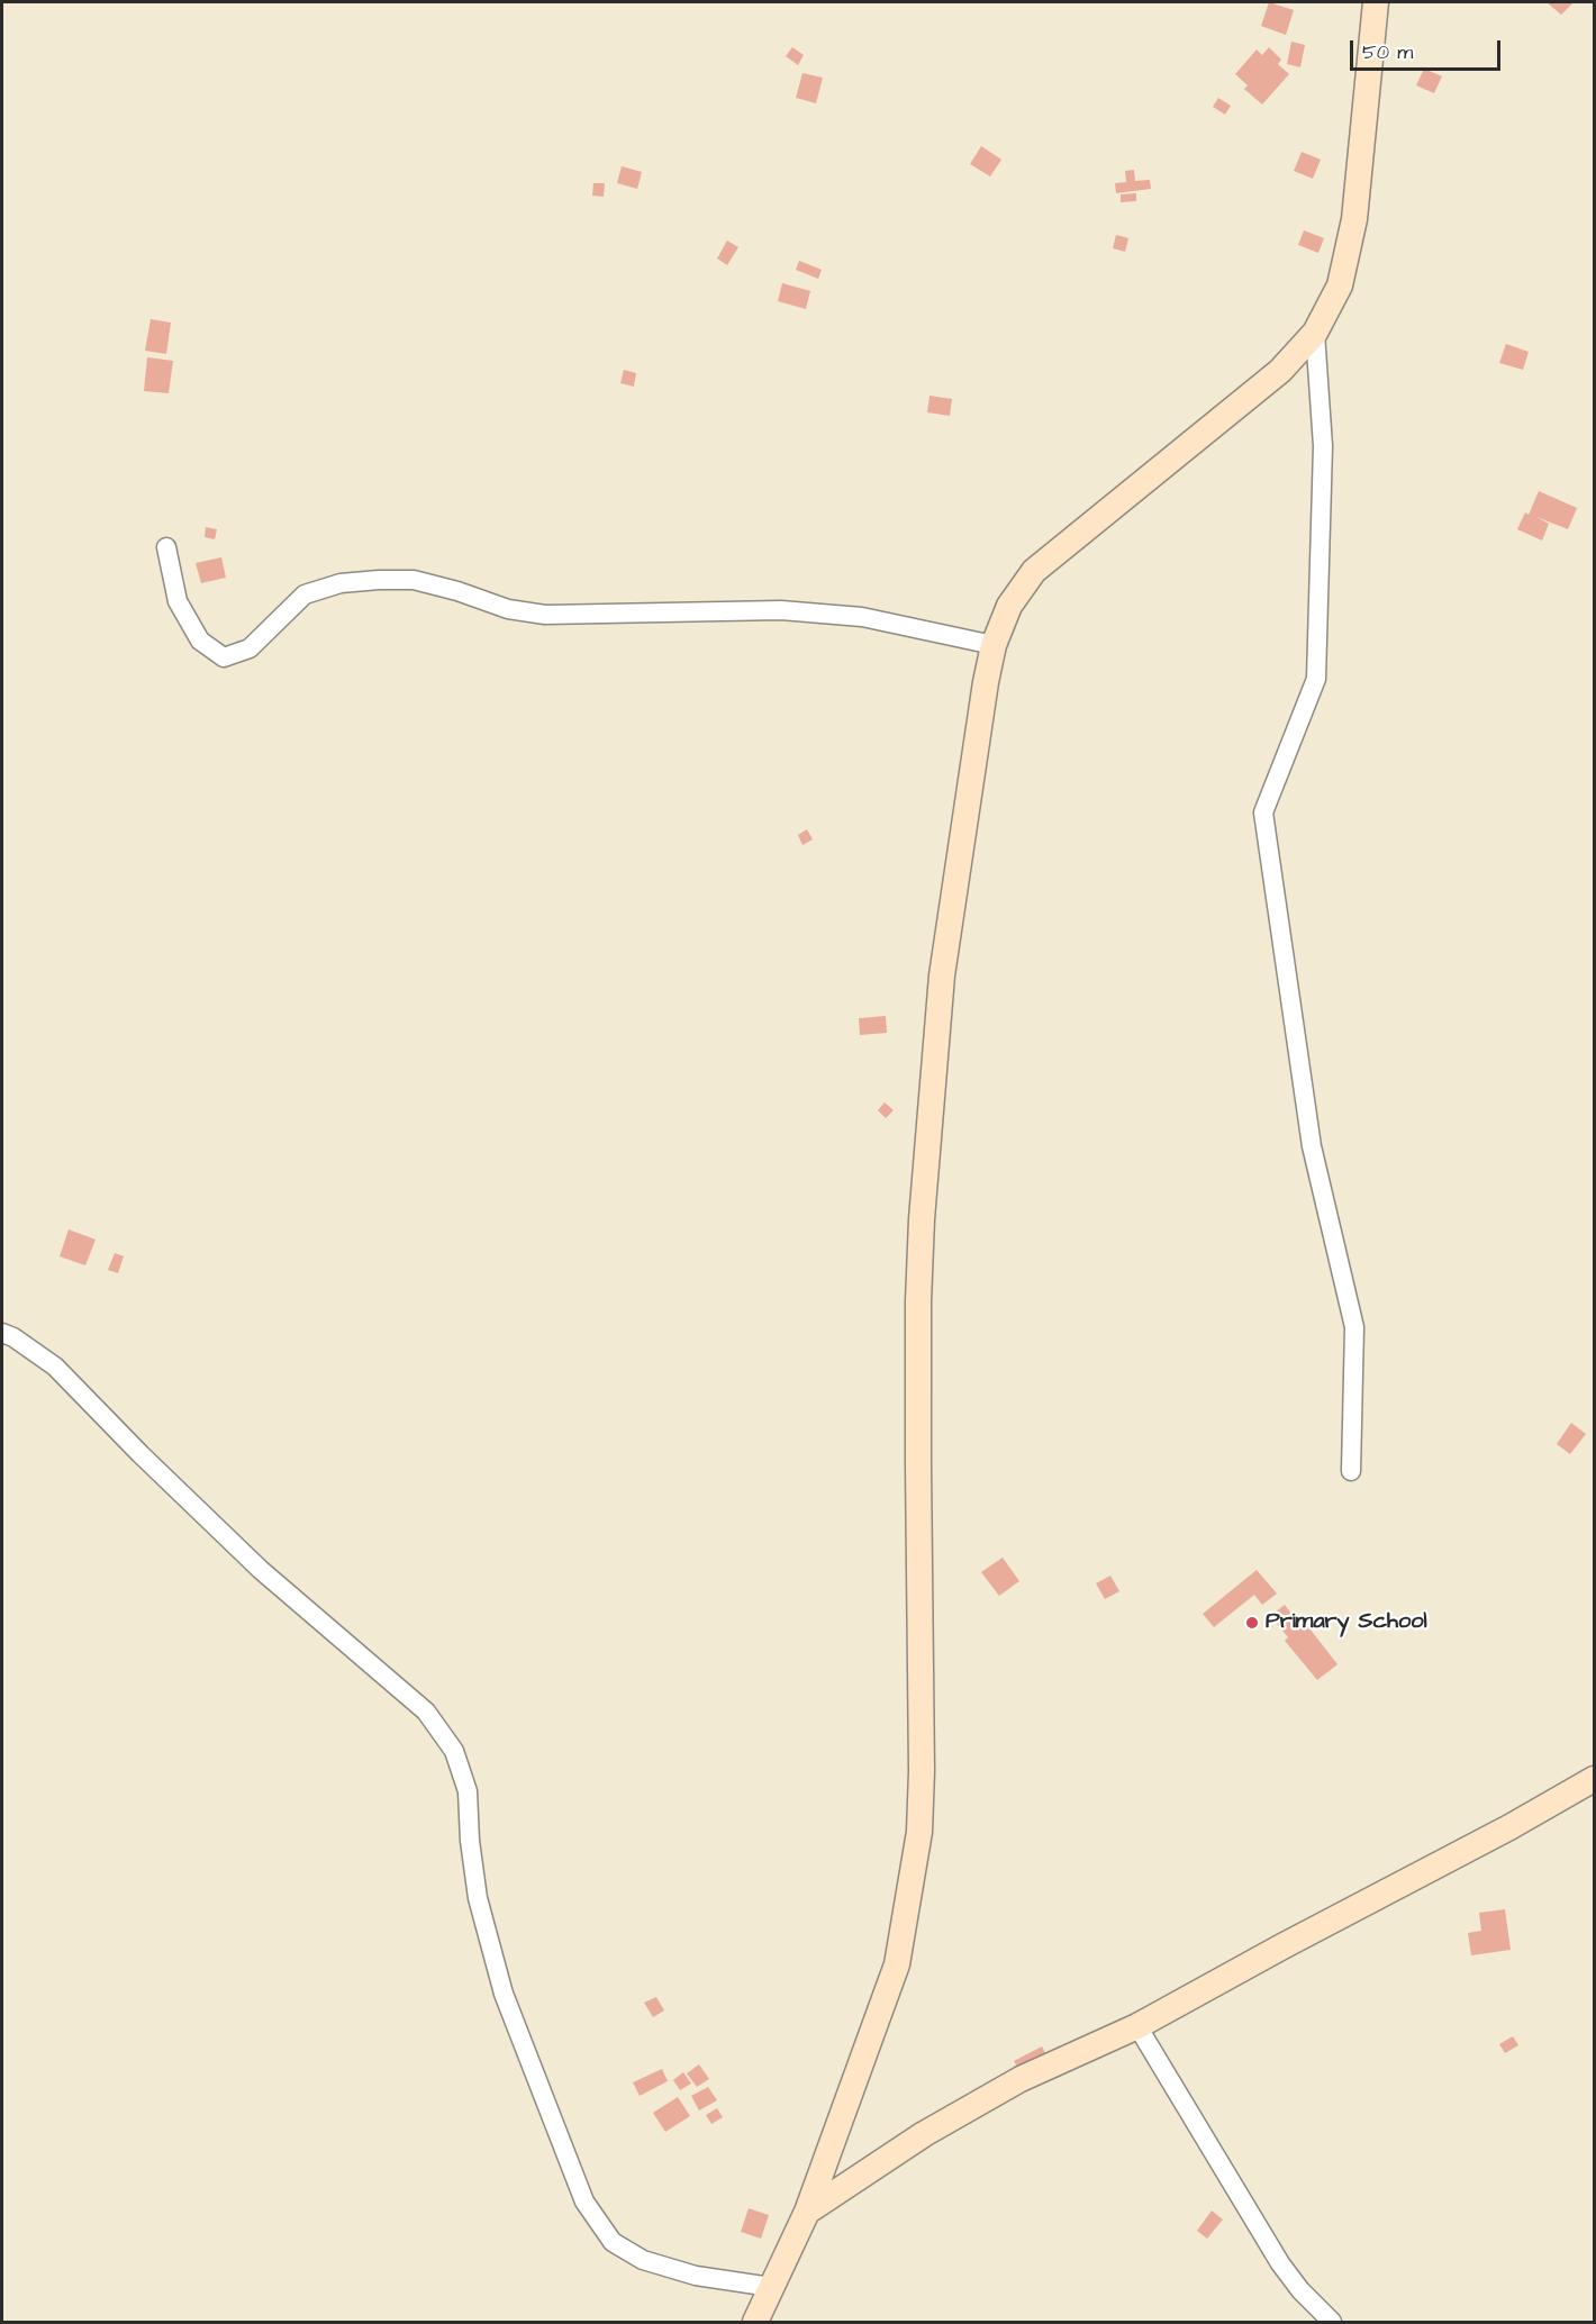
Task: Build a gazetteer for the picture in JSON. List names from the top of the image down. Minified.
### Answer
{"places":["Primary School"],"scale_bar":"50 m"}
